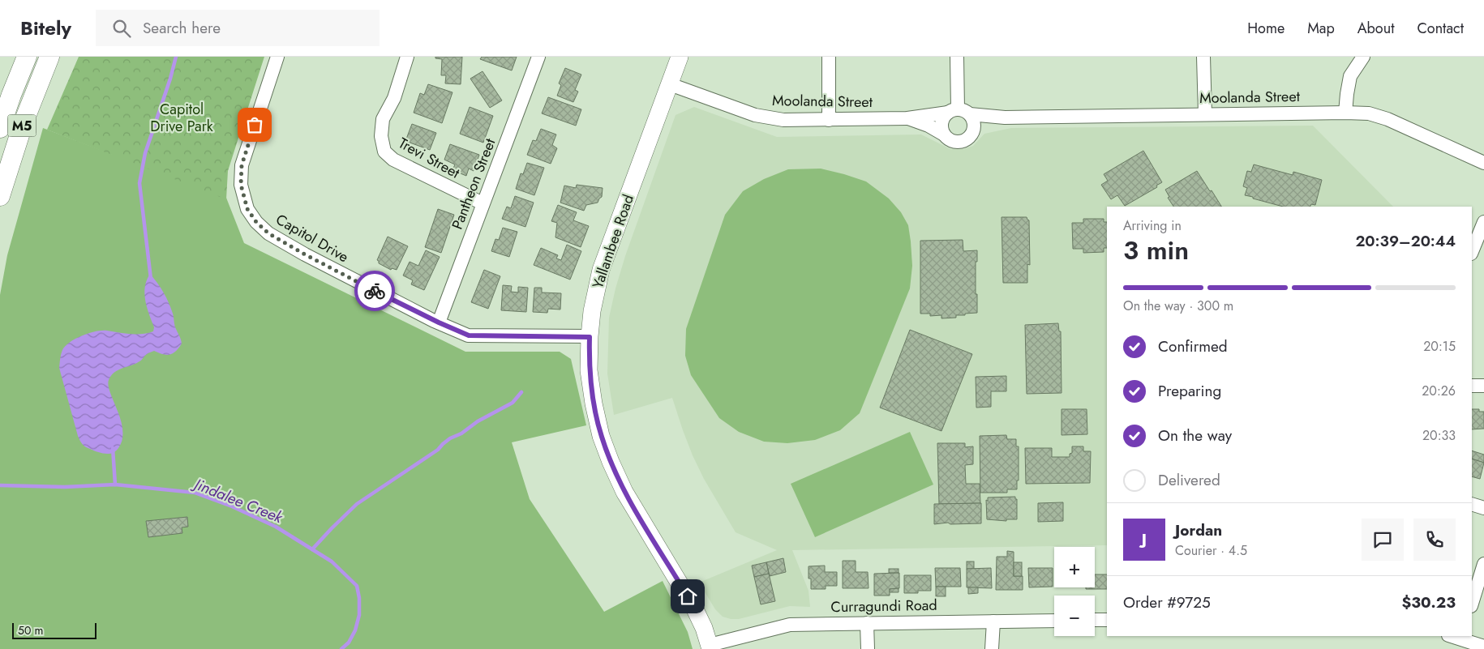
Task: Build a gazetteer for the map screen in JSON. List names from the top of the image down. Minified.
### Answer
{"streets":{"highway":["M5"],"main road":["Yallambee Road"],"street":["Moolanda Street","Trevi Street","Pantheon Street","Capitol Drive","Curragundi Road"]},"crossings":[["Moolanda Street","Yallambee Road"],["Trevi Street","Pantheon Street"],["Pantheon Street","Capitol Drive"],["Capitol Drive","Yallambee Road"],["Yallambee Road","Curragundi Road"]],"water":["Jindalee Creek"],"parks":["Capitol Drive Park"],"scale_bar":"50 m","page":{"header":"Bitely","search":"Search here","nav":["Home","Map","About","Contact"],"heading":["3 min","Arriving in","20:39–20:44"],"panel":["Jordan","Courier · 4.5","Order #9725","$30.23"],"bar":"On the way · 300 m","list":[["Confirmed","20:15"],["Preparing","20:26"],["On the way","20:33"],"Delivered"],"round":"J","map_buttons":["+","−"],"scale":"50 m"}}
